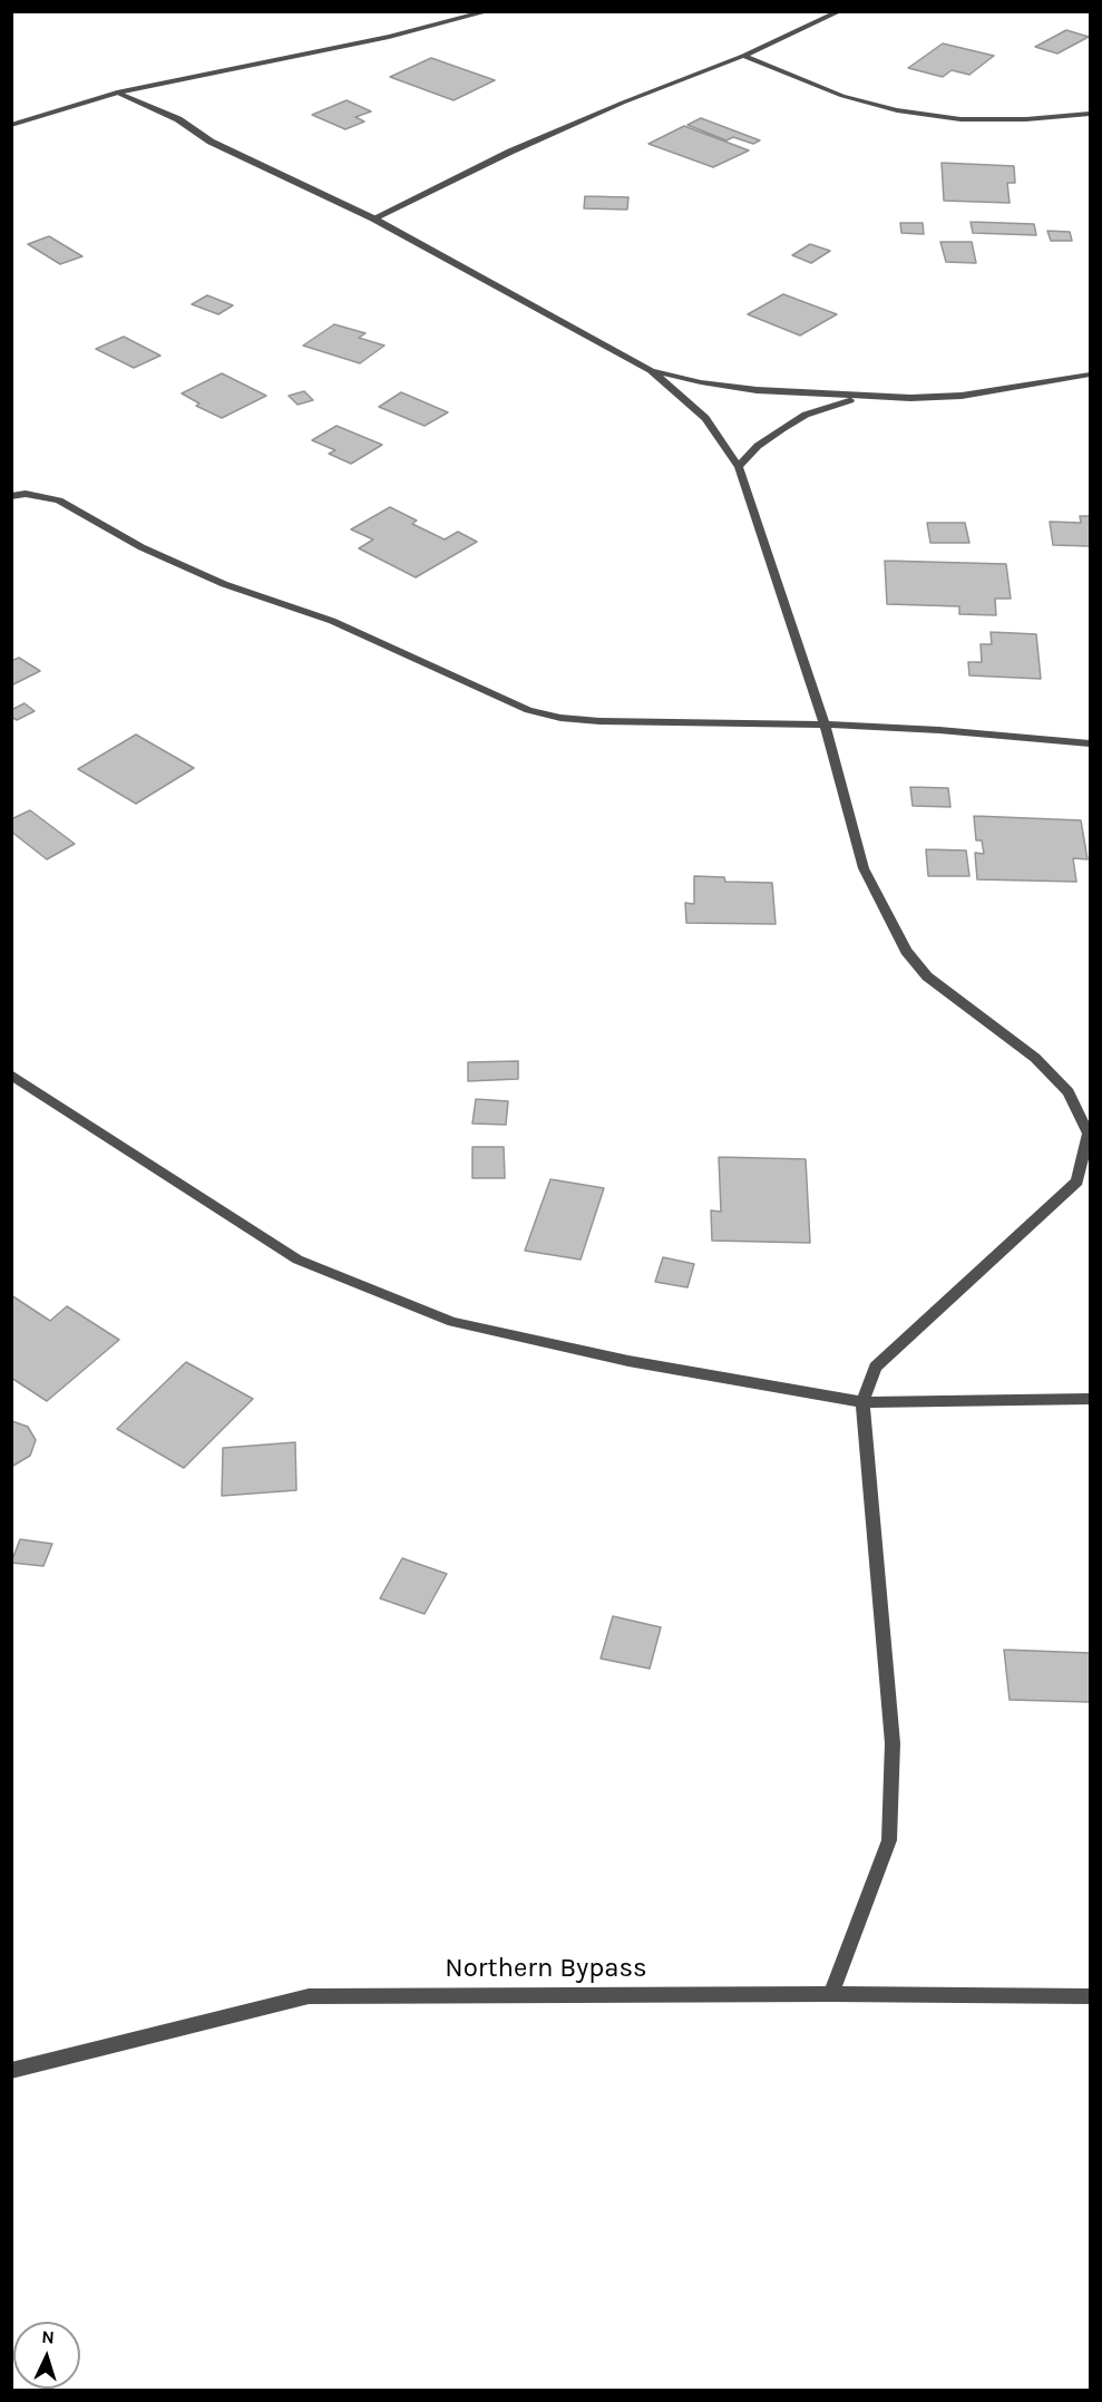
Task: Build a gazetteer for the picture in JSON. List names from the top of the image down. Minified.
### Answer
{"streets":{"street":["Northern Bypass"]},"north":"top"}
